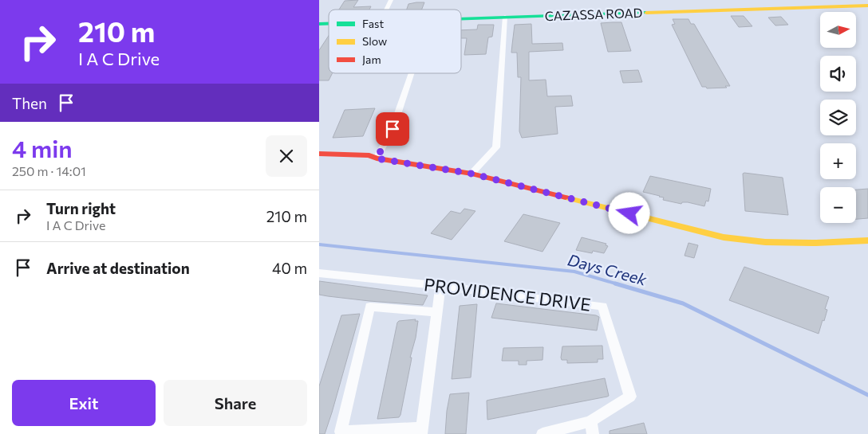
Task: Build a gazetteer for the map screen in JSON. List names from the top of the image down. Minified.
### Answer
{"streets":{"street":["CAZASSA ROAD","PROVIDENCE DRIVE"]},"water":["Days Creek"],"legend":["Fast","Slow","Jam"],"north":"right","page":{"turn":["210 m","I A C Drive"],"map_buttons":["+","−"],"then":"Then","heading":["4 min","250 m · 14:01"],"list":[{"name":"Turn right","note":"I A C Drive","value":"210 m"},{"name":"Arrive at destination","value":"40 m"}],"buttons":["Exit","Share"]}}
